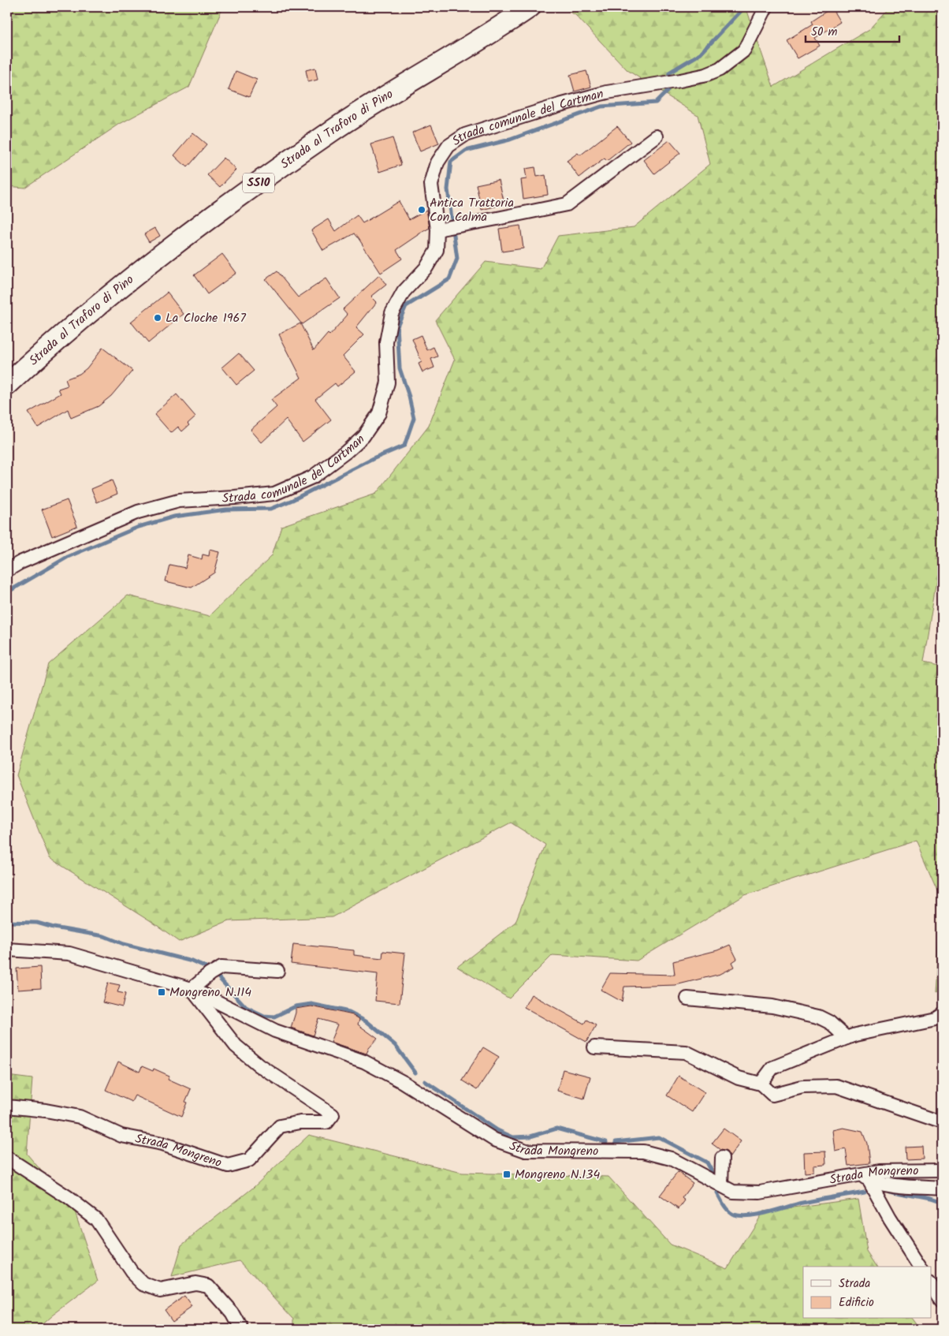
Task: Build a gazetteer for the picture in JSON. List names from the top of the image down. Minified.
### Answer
{"streets":{"main road":["Strada al Traforo di Pino","SS10"],"street":["Strada comunale del Cartman","Strada Mongreno"]},"places":{"other":["Antica Trattoria Con Calma","La Cloche 1967"],"transit":["Mongreno N.114","Mongreno N.134"]},"legend":["Strada","Edificio"],"scale_bar":"50 m"}
